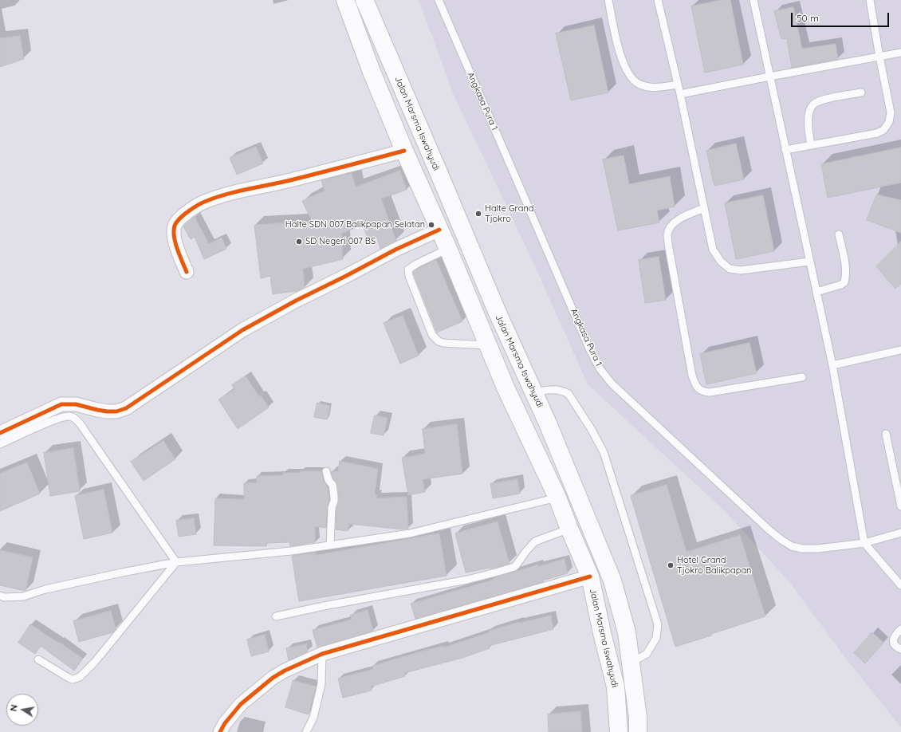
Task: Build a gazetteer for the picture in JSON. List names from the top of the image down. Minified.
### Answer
{"streets":{"highway":["Jalan Marsma Iswahyudi"],"lane":["Angkasa Pura 1"]},"places":["Halte Grand Tjokro","Halte SDN 007 Balikpapan Selatan","SD Negeri 007 BS","Hotel Grand Tjokro Balikpapan"],"scale_bar":"50 m","north":"left"}
